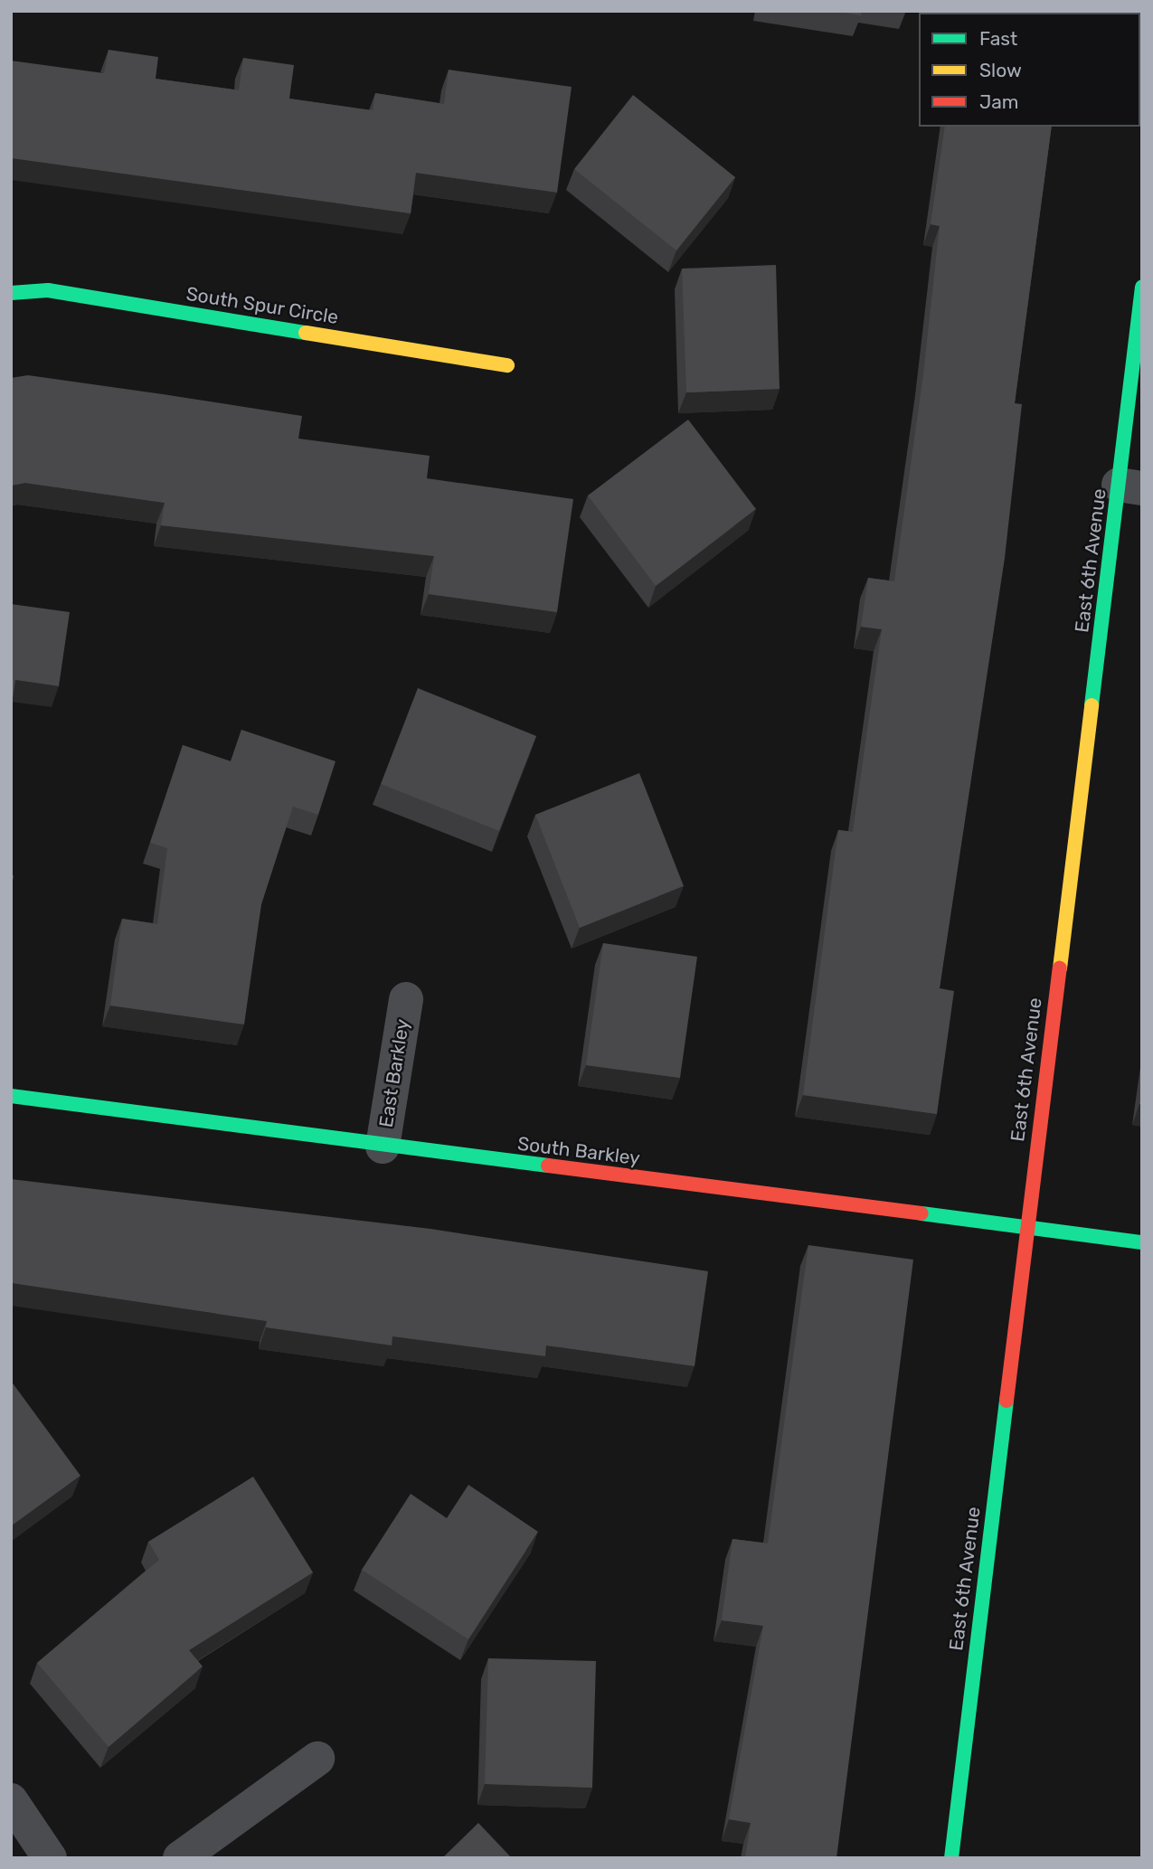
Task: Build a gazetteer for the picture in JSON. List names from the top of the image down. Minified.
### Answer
{"streets":{"street":["South Spur Circle","East 6th Avenue","East Barkley","South Barkley"]},"crossings":[["East 6th Avenue","South Barkley"],["East Barkley","South Barkley"]],"legend":["Fast","Slow","Jam"]}
